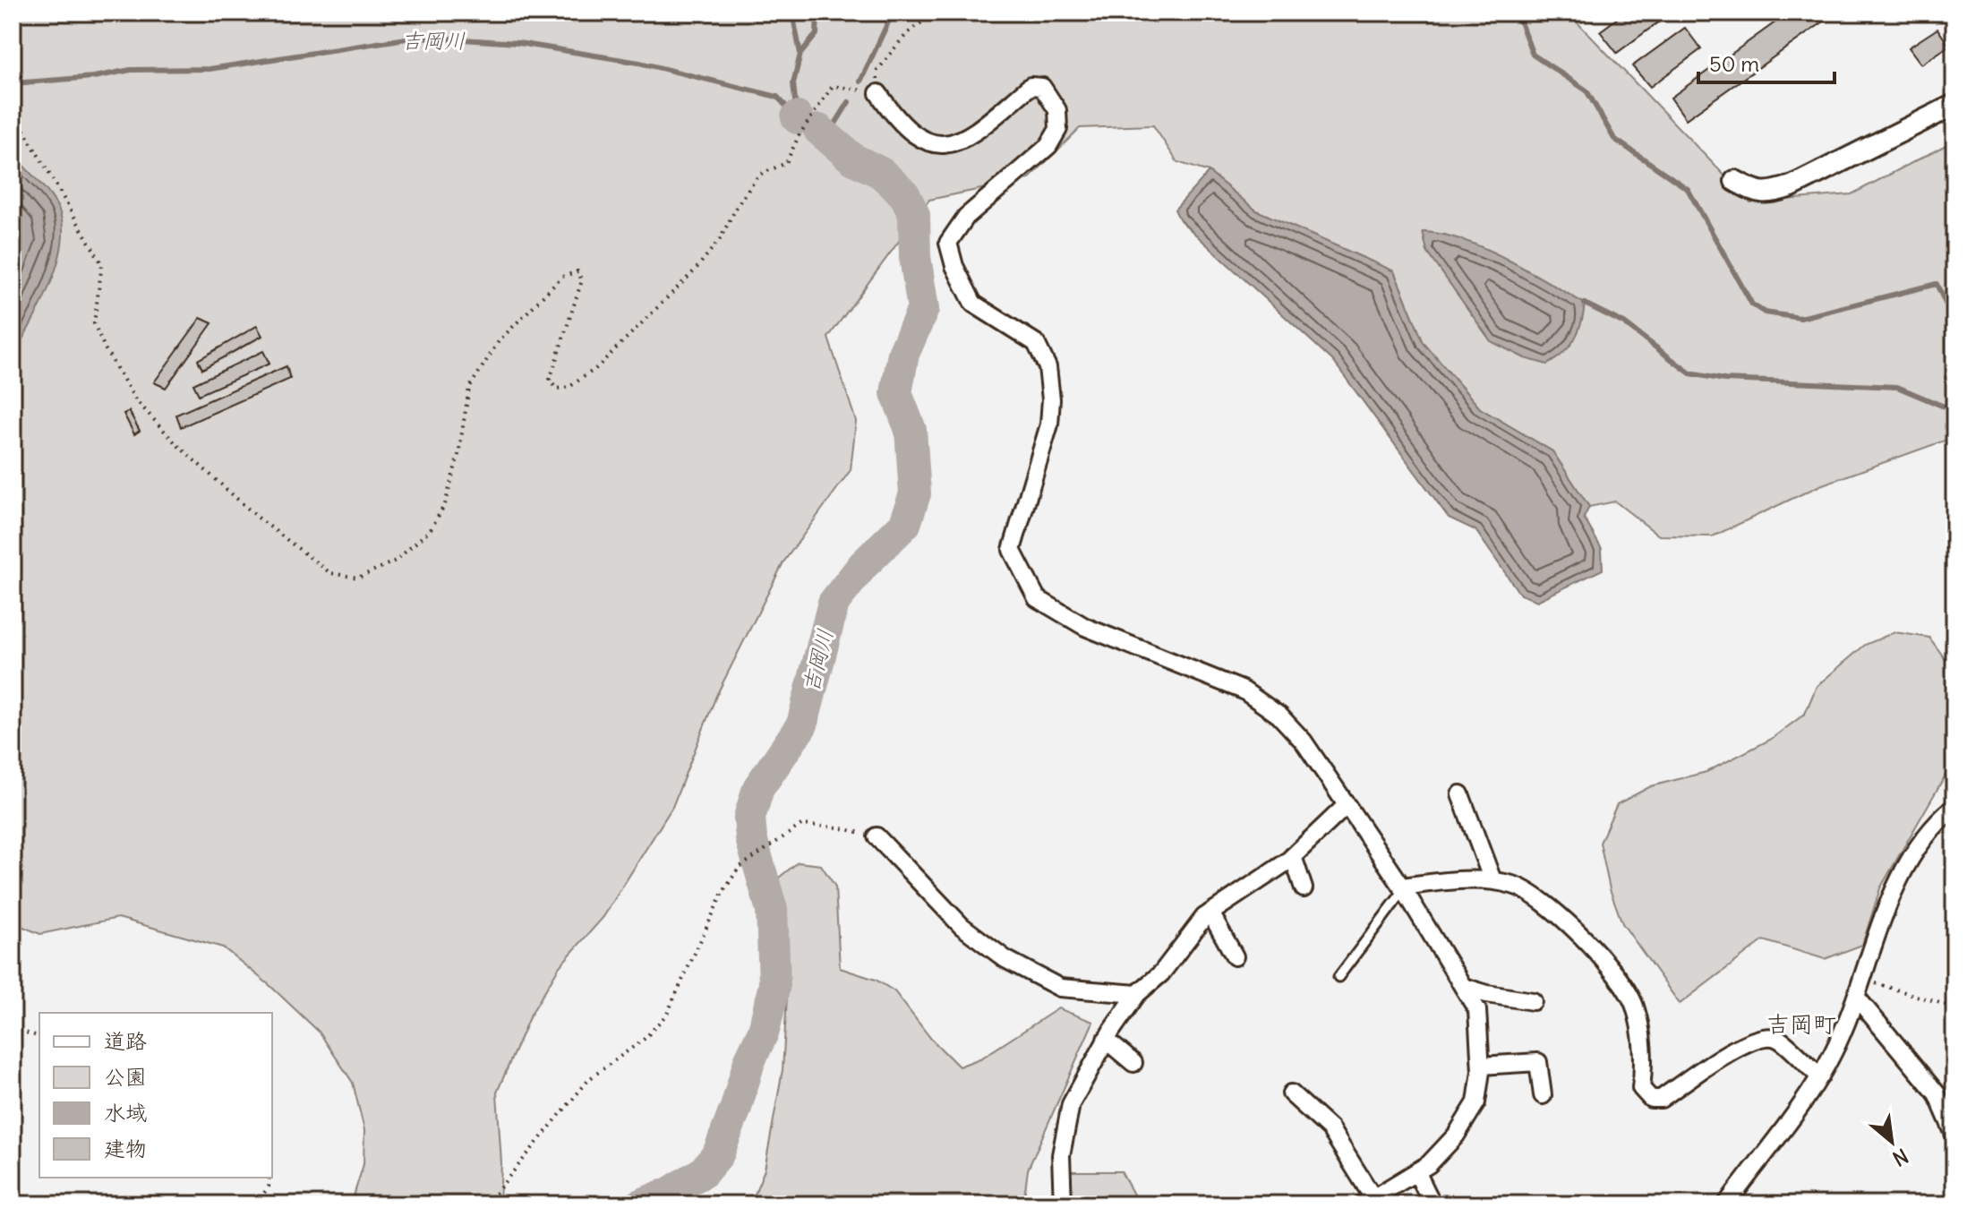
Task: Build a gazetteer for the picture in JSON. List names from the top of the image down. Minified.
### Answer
{"districts":["吉岡町"],"water":["吉岡川"],"legend":["道路","公園","水域","建物"],"scale_bar":"50 m","north":"bottom right"}
